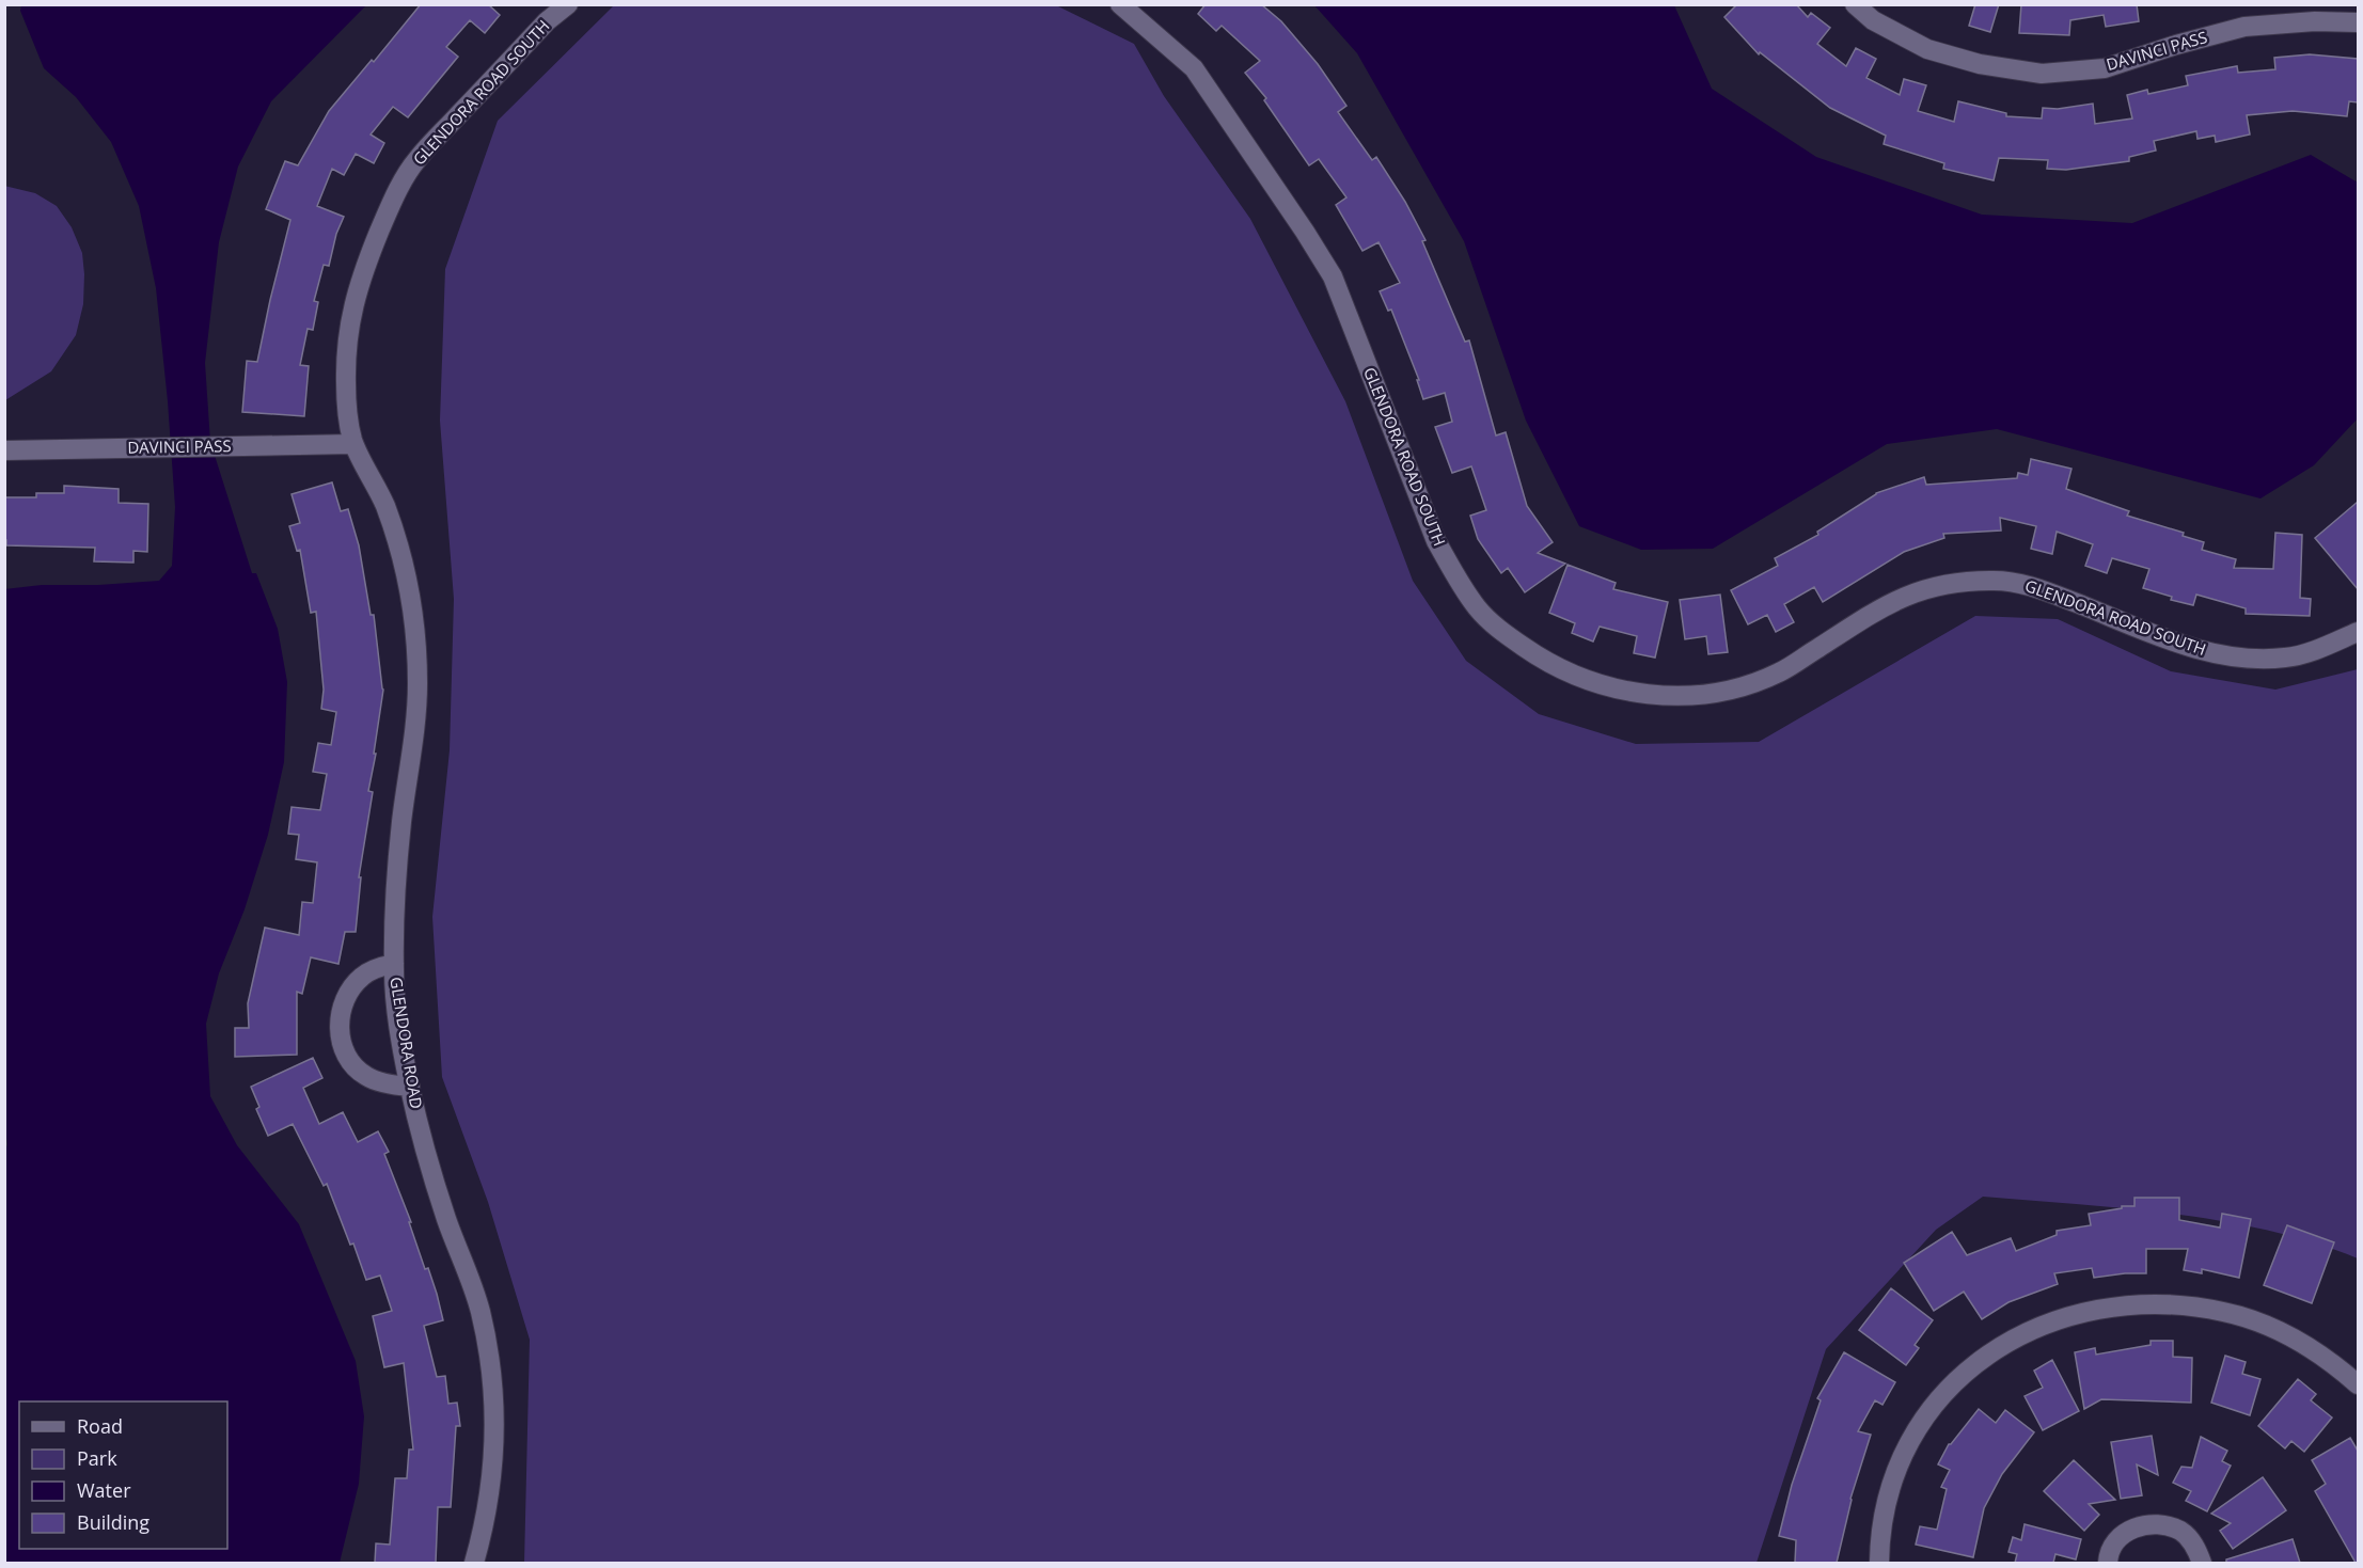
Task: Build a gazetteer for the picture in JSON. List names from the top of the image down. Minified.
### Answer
{"streets":{"street":["DAVINCI PASS","GLENDORA ROAD SOUTH","GLENDORA ROAD"]},"crossings":[["DAVINCI PASS","GLENDORA ROAD SOUTH"],["DAVINCI PASS","GLENDORA ROAD"],["GLENDORA ROAD SOUTH","GLENDORA ROAD"]],"legend":["Road","Park","Water","Building"]}
